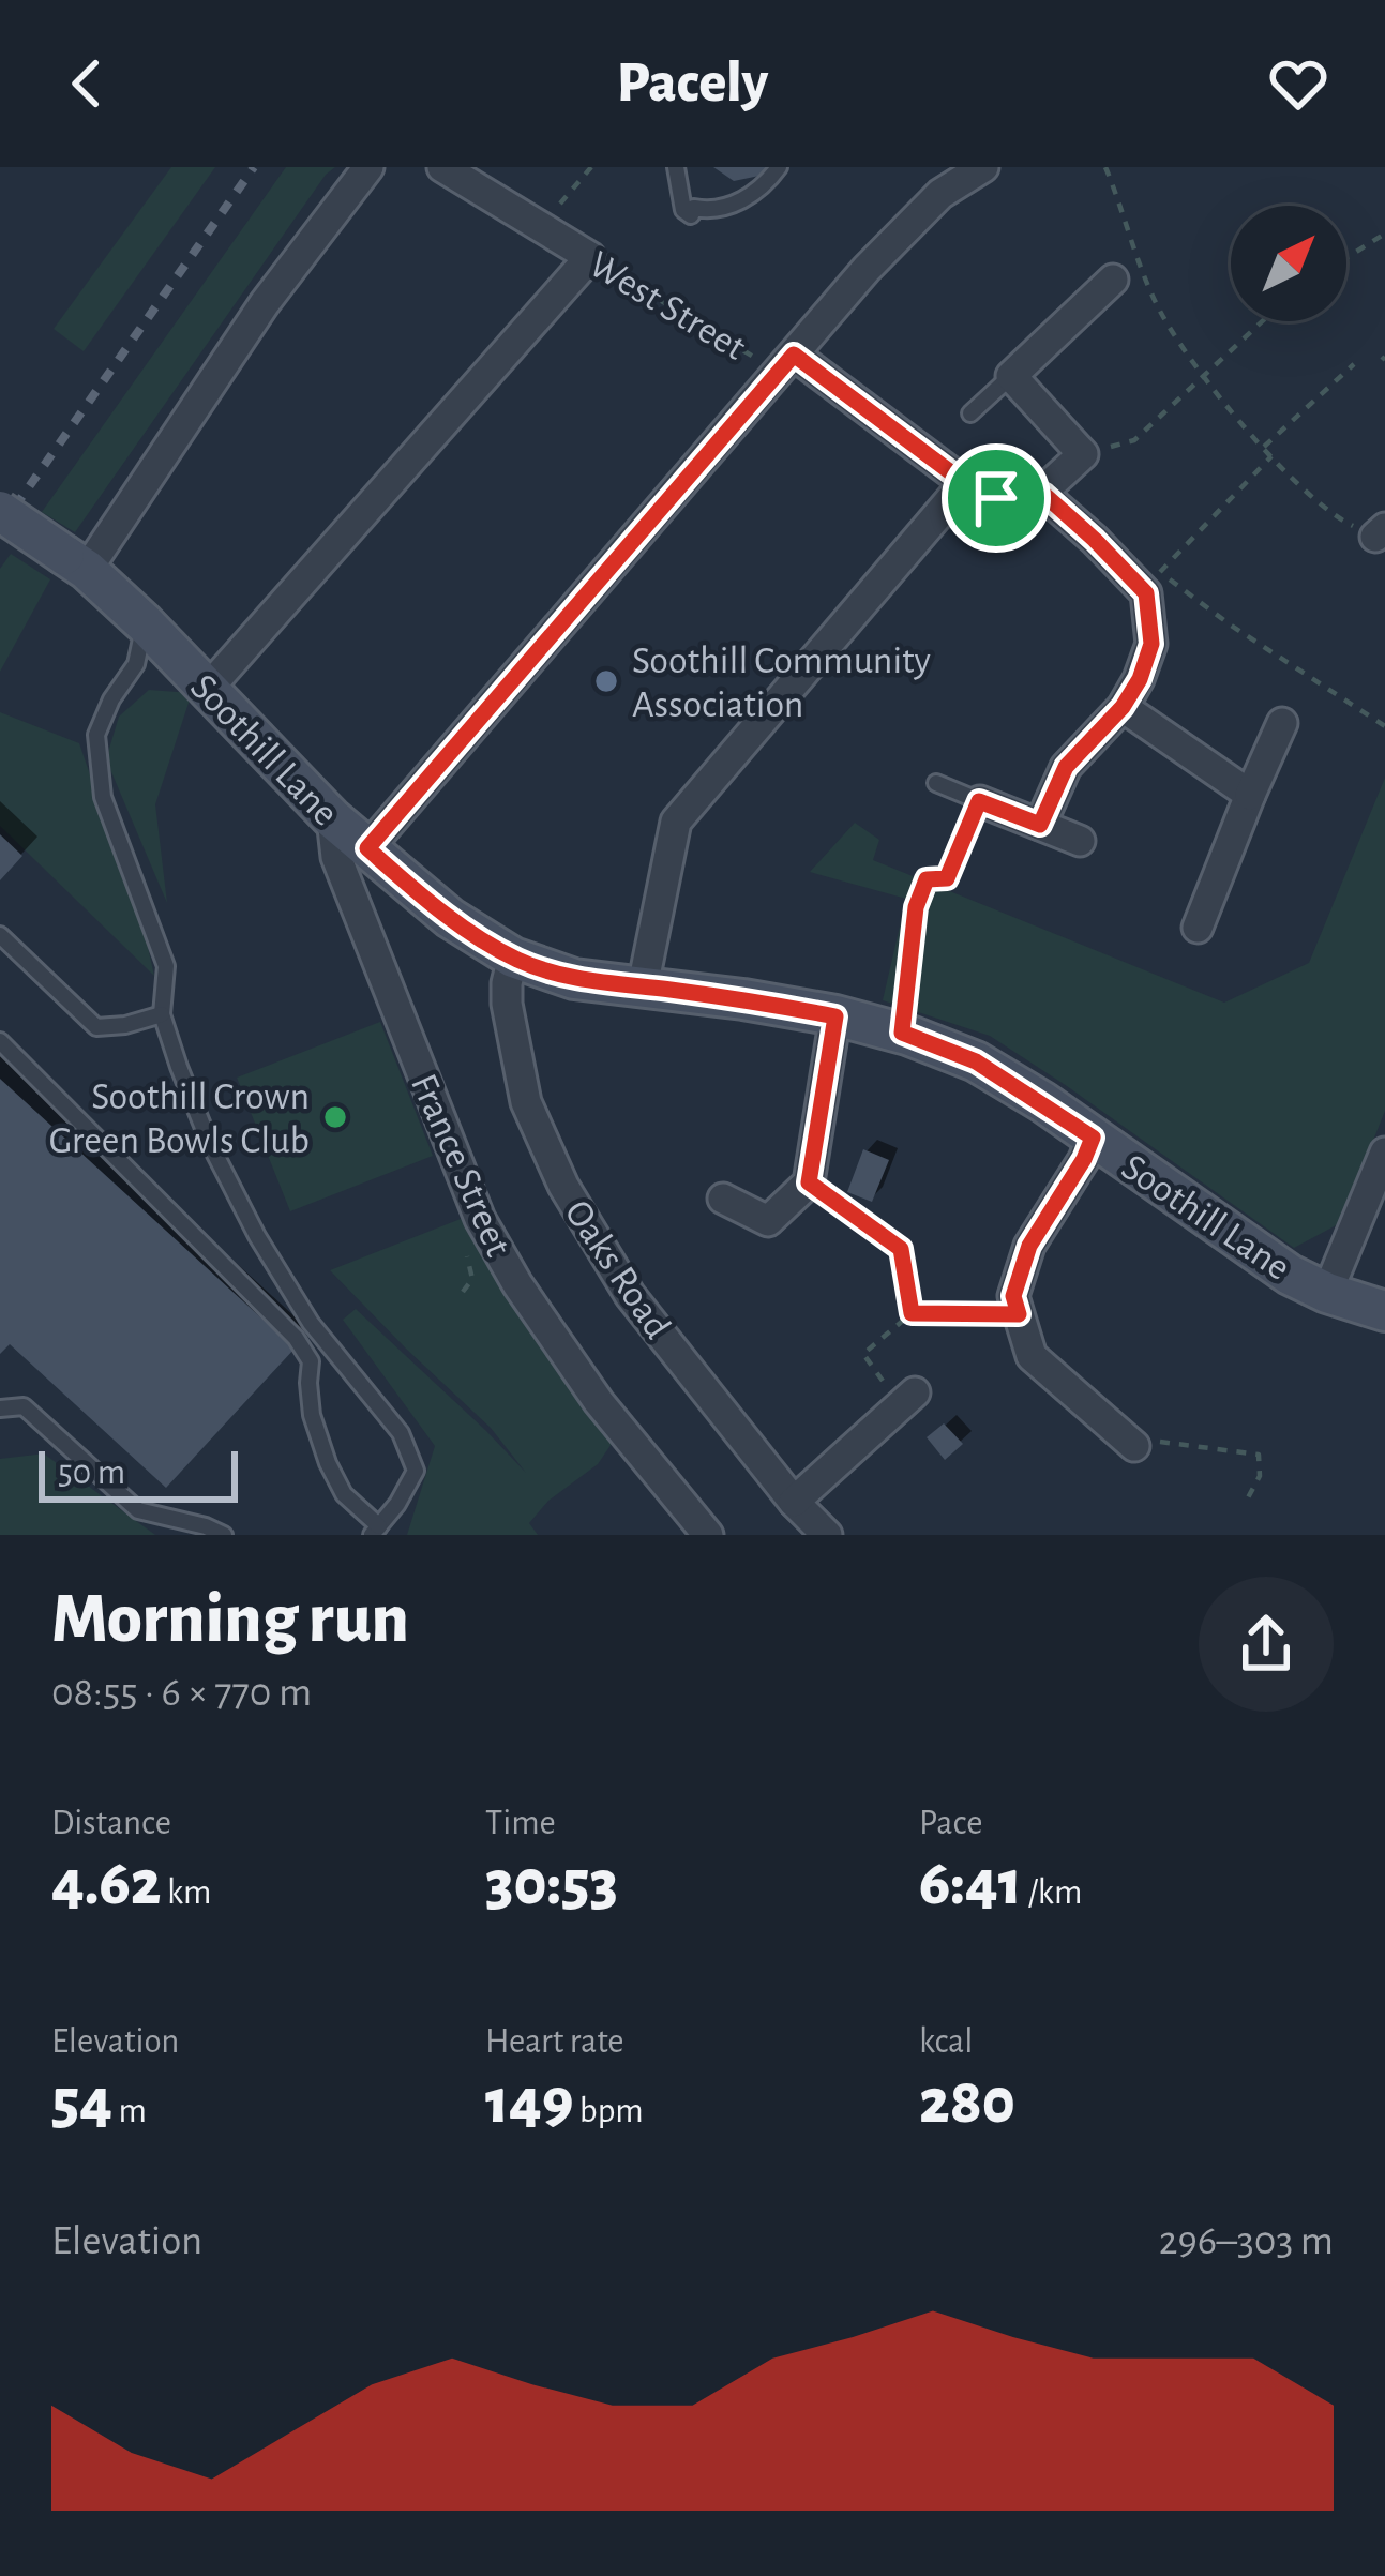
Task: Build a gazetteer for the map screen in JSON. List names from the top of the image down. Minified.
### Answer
{"streets":{"main road":["Soothill Lane"],"street":["West Street","France Street","Oaks Road"]},"crossings":[["Soothill Lane","France Street"],["Soothill Lane","Oaks Road"]],"places":["Soothill Community Association","Soothill Crown Green Bowls Club"],"scale_bar":"50 m","north":"top right","page":{"header":"Pacely","scale":"50 m","heading":["Morning run","08:55 · 6 × 770 m"],"stats":[["Distance","4.62 km"],["Time","30:53"],["Pace","6:41 /km"],["Elevation","54 m"],["Heart rate","149 bpm"],["kcal","280"]],"chart":["Elevation","296–303 m"]}}
